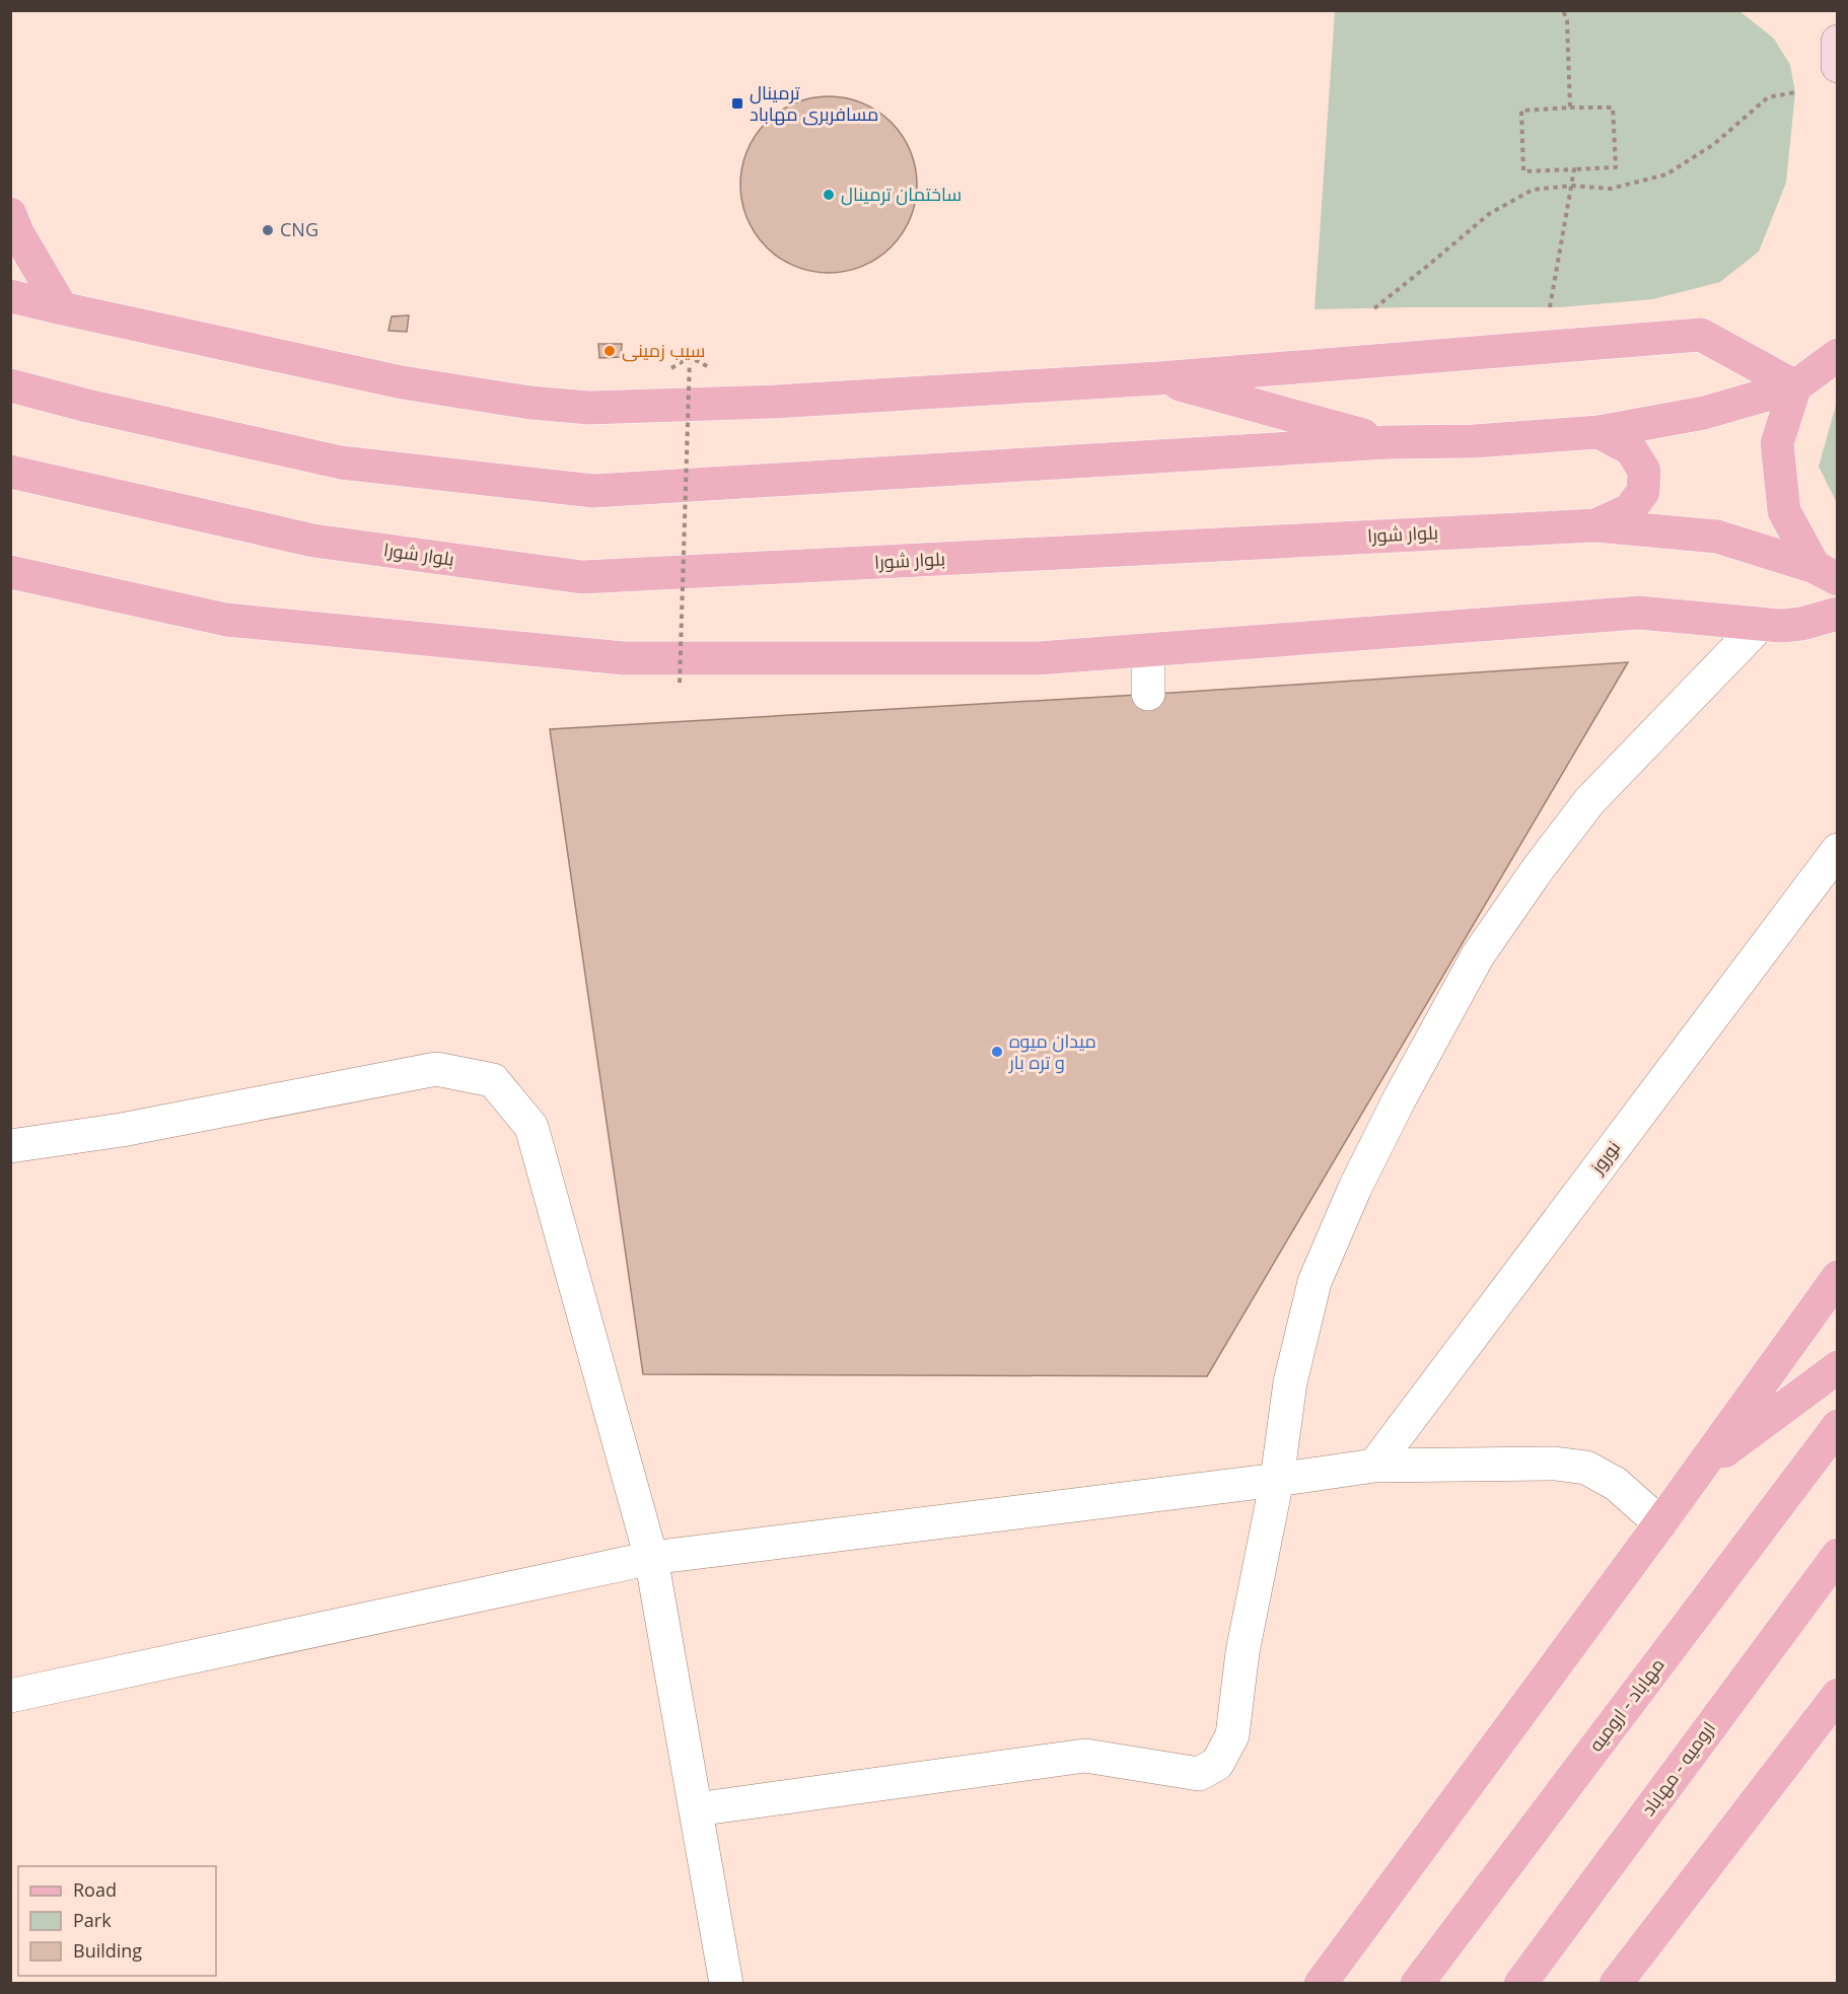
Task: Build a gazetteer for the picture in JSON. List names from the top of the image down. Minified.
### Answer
{"streets":{"main road":["بلوار شورا","مهاباد - ارومیه","ارومیه - مهاباد"],"street":["نوروز"]},"places":{"transit":["ترمینال مسافربری مهاباد"],"other":["ساختمان ترمینال","CNG","سیب زمینی","میدان میوه و تره بار"]},"legend":["Road","Park","Building"]}
